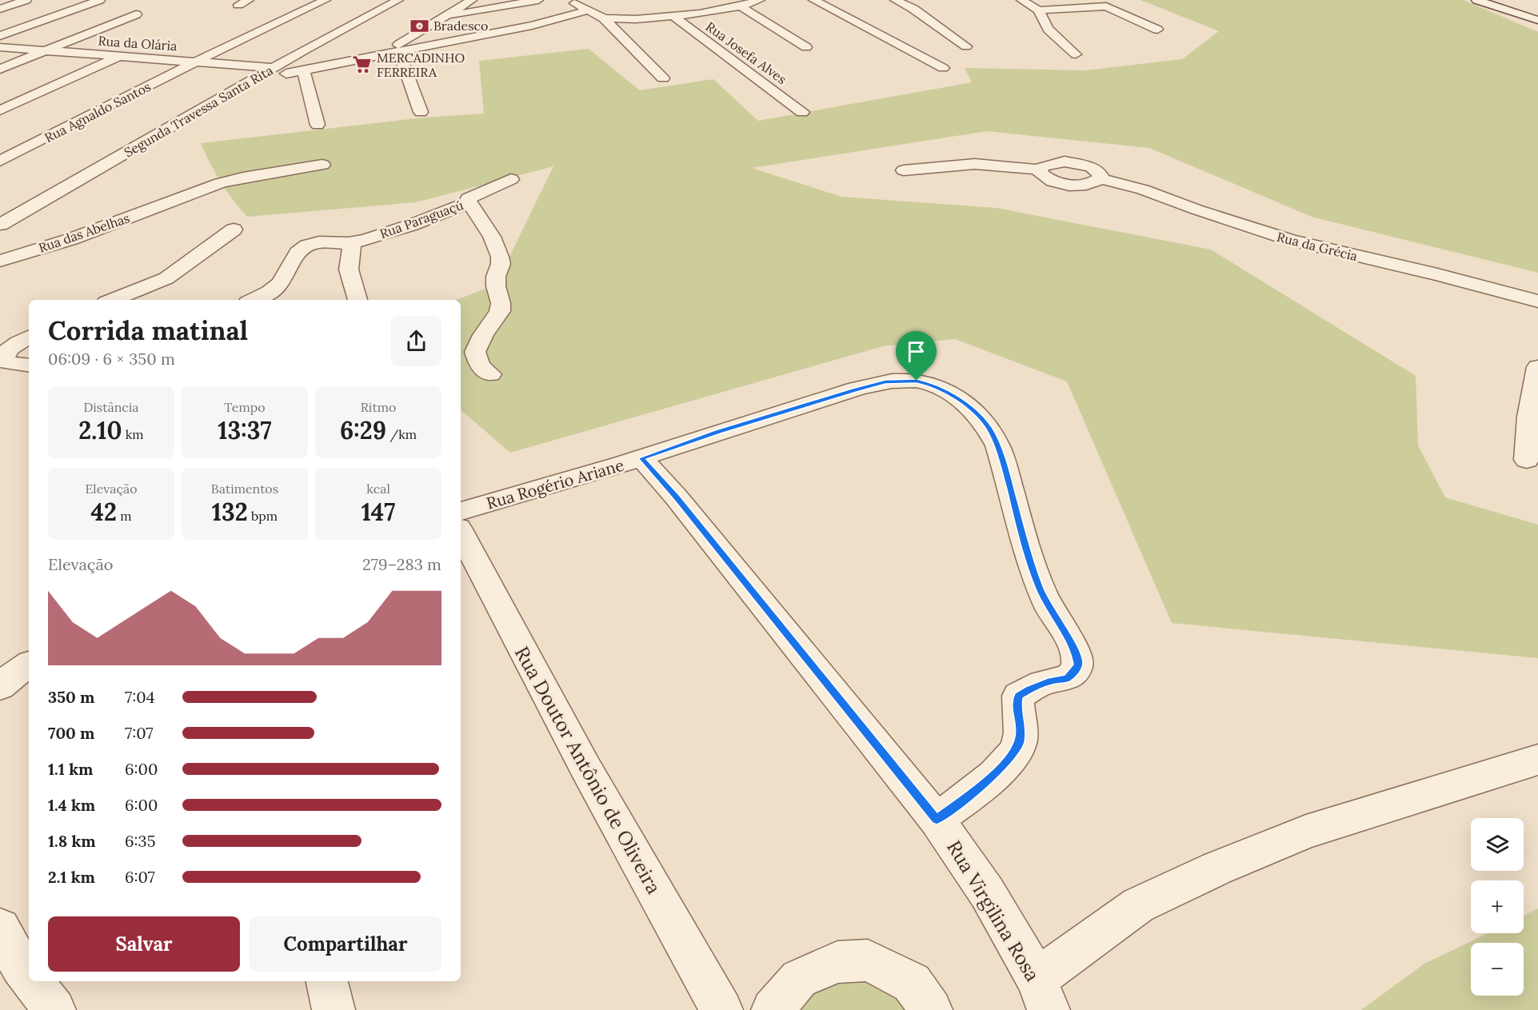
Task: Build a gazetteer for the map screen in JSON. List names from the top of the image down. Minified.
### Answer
{"streets":{"street":["Rua da Olária","Rua Josefa Alves","Segunda Travessa Santa Rita","Rua Agnaldo Santos","Rua Paraguaçú","Rua das Abelhas","Rua da Grécia","Rua Rogério Ariane","Rua Doutor Antônio de Oliveira","Rua Virgilina Rosa"]},"crossings":[["Rua da Olária","Segunda Travessa Santa Rita"],["Rua da Olária","Rua Agnaldo Santos"],["Rua Rogério Ariane","Rua Virgilina Rosa"]],"places":{"bank":["Bradesco"],"supermarket":["MERCADINHO FERREIRA"]},"page":{"heading":["Corrida matinal","06:09 · 6 × 350 m"],"stats":[["Distância","2.10 km"],["Tempo","13:37"],["Ritmo","6:29 /km"],["Elevação","42 m"],["Batimentos","132 bpm"],["kcal","147"]],"chart":["Elevação","279–283 m"],"list":[{"name":"350 m","note":"7:04"},{"name":"700 m","note":"7:07"},{"name":"1.1 km","note":"6:00"},{"name":"1.4 km","note":"6:00"},{"name":"1.8 km","note":"6:35"},{"name":"2.1 km","note":"6:07"}],"map_buttons":["+","−"],"buttons":["Salvar","Compartilhar"]}}
